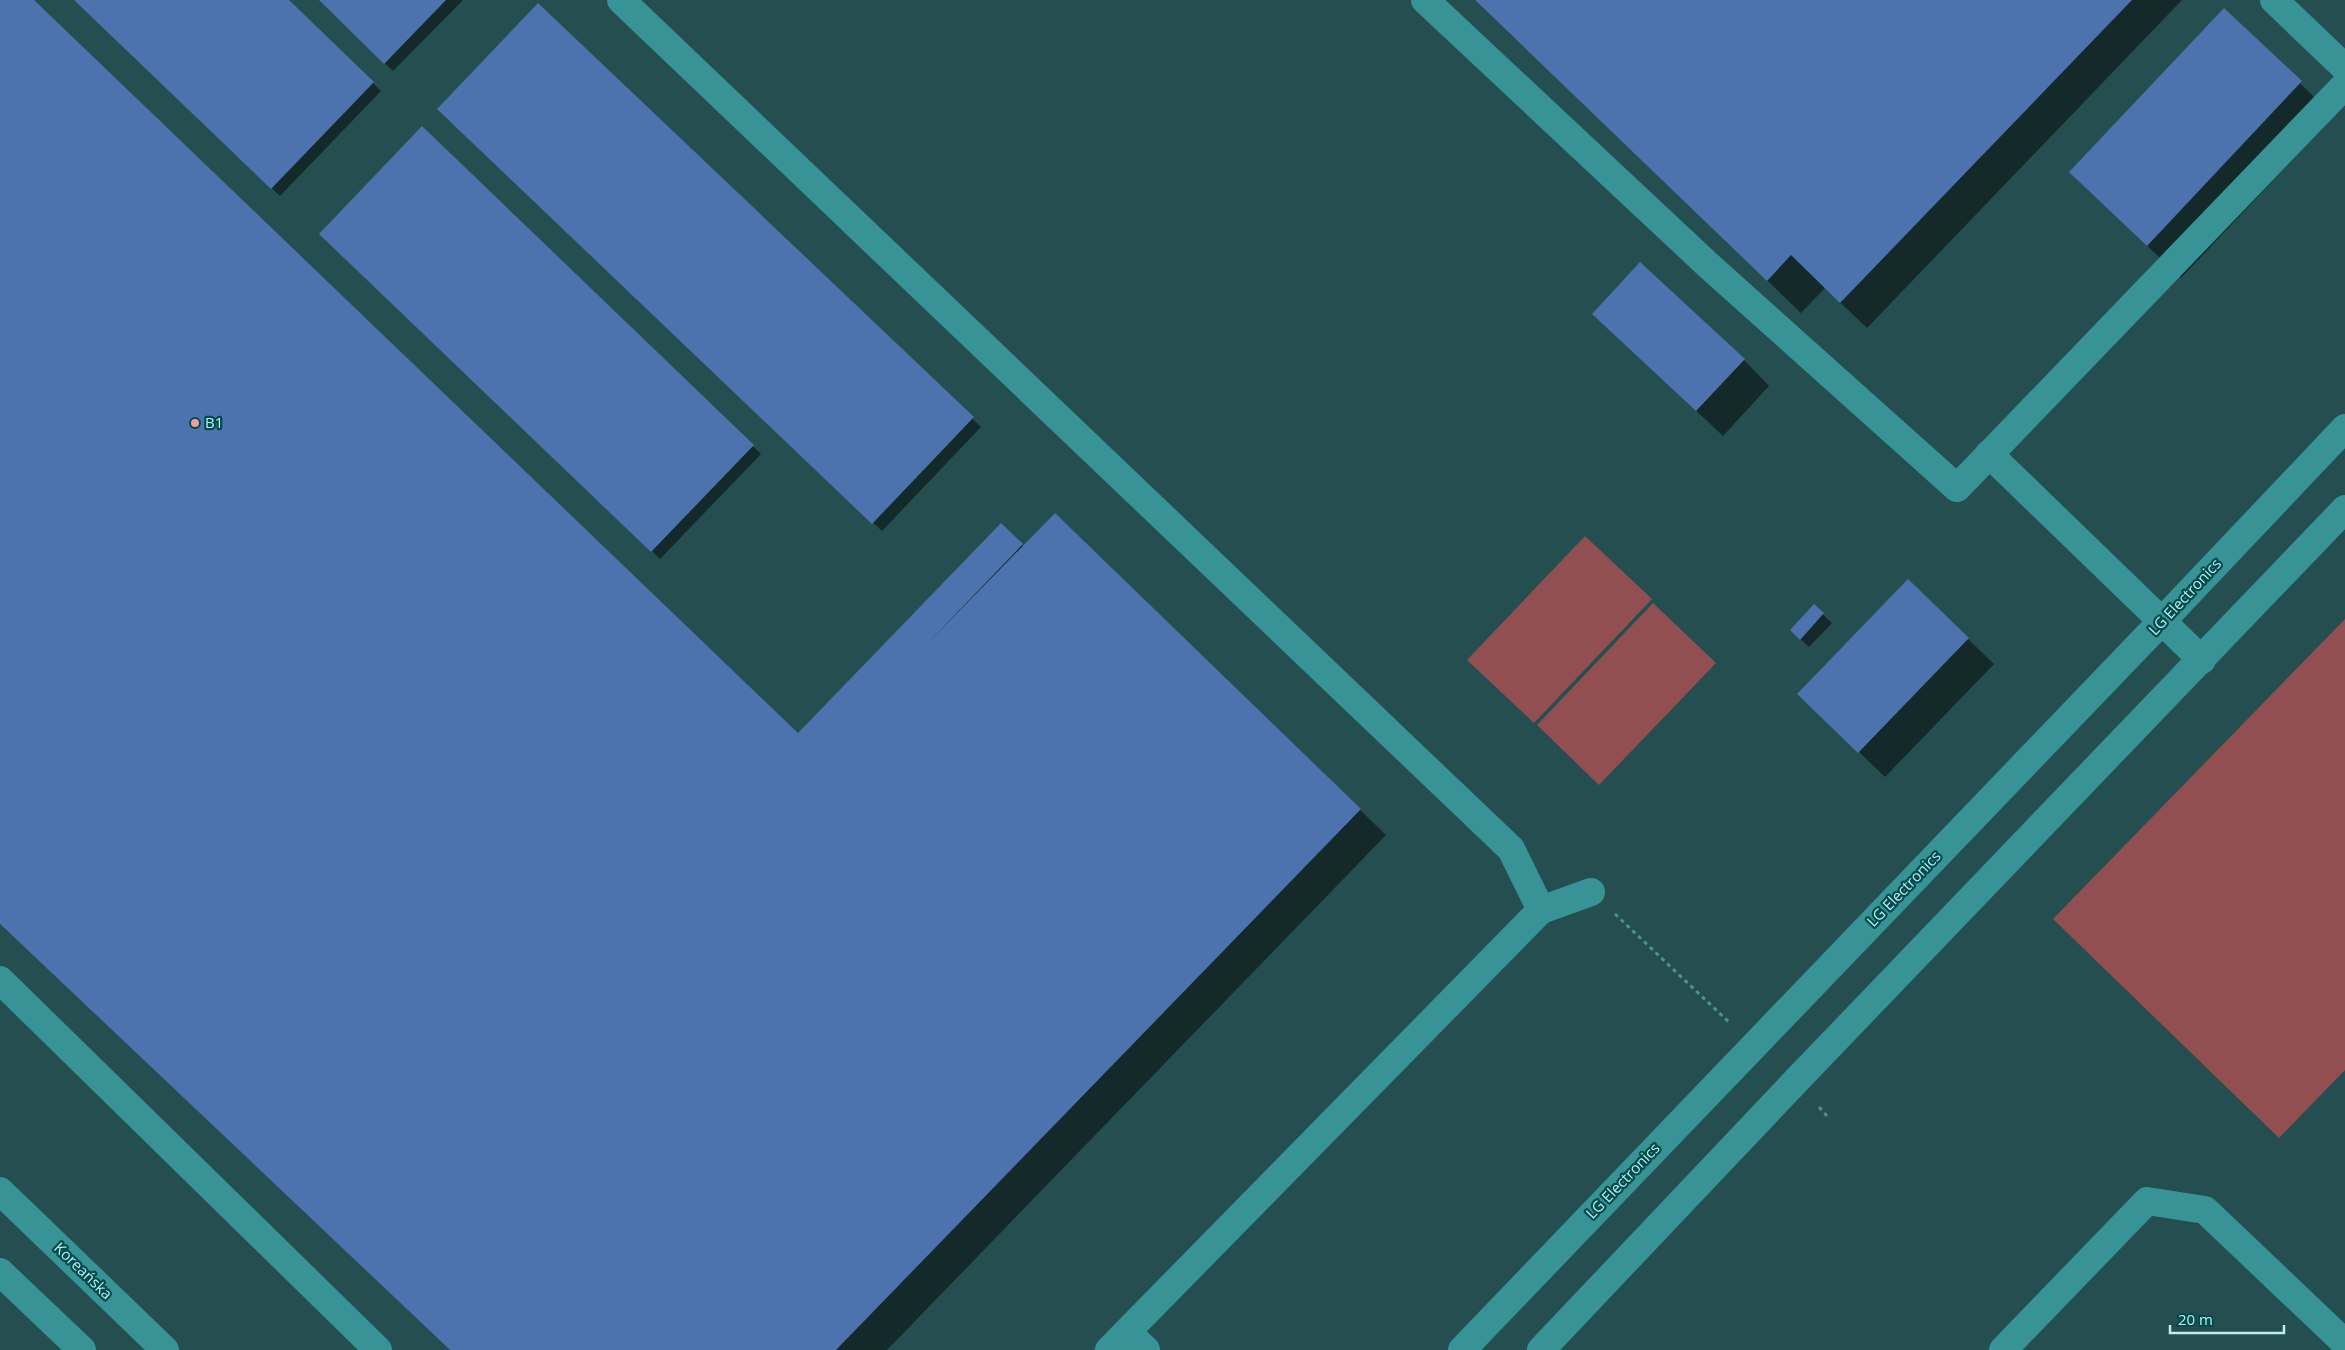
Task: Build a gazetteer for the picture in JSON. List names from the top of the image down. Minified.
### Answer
{"streets":{"street":["LG Electronics","Koreańska"]},"places":["B1"],"scale_bar":"20 m"}
